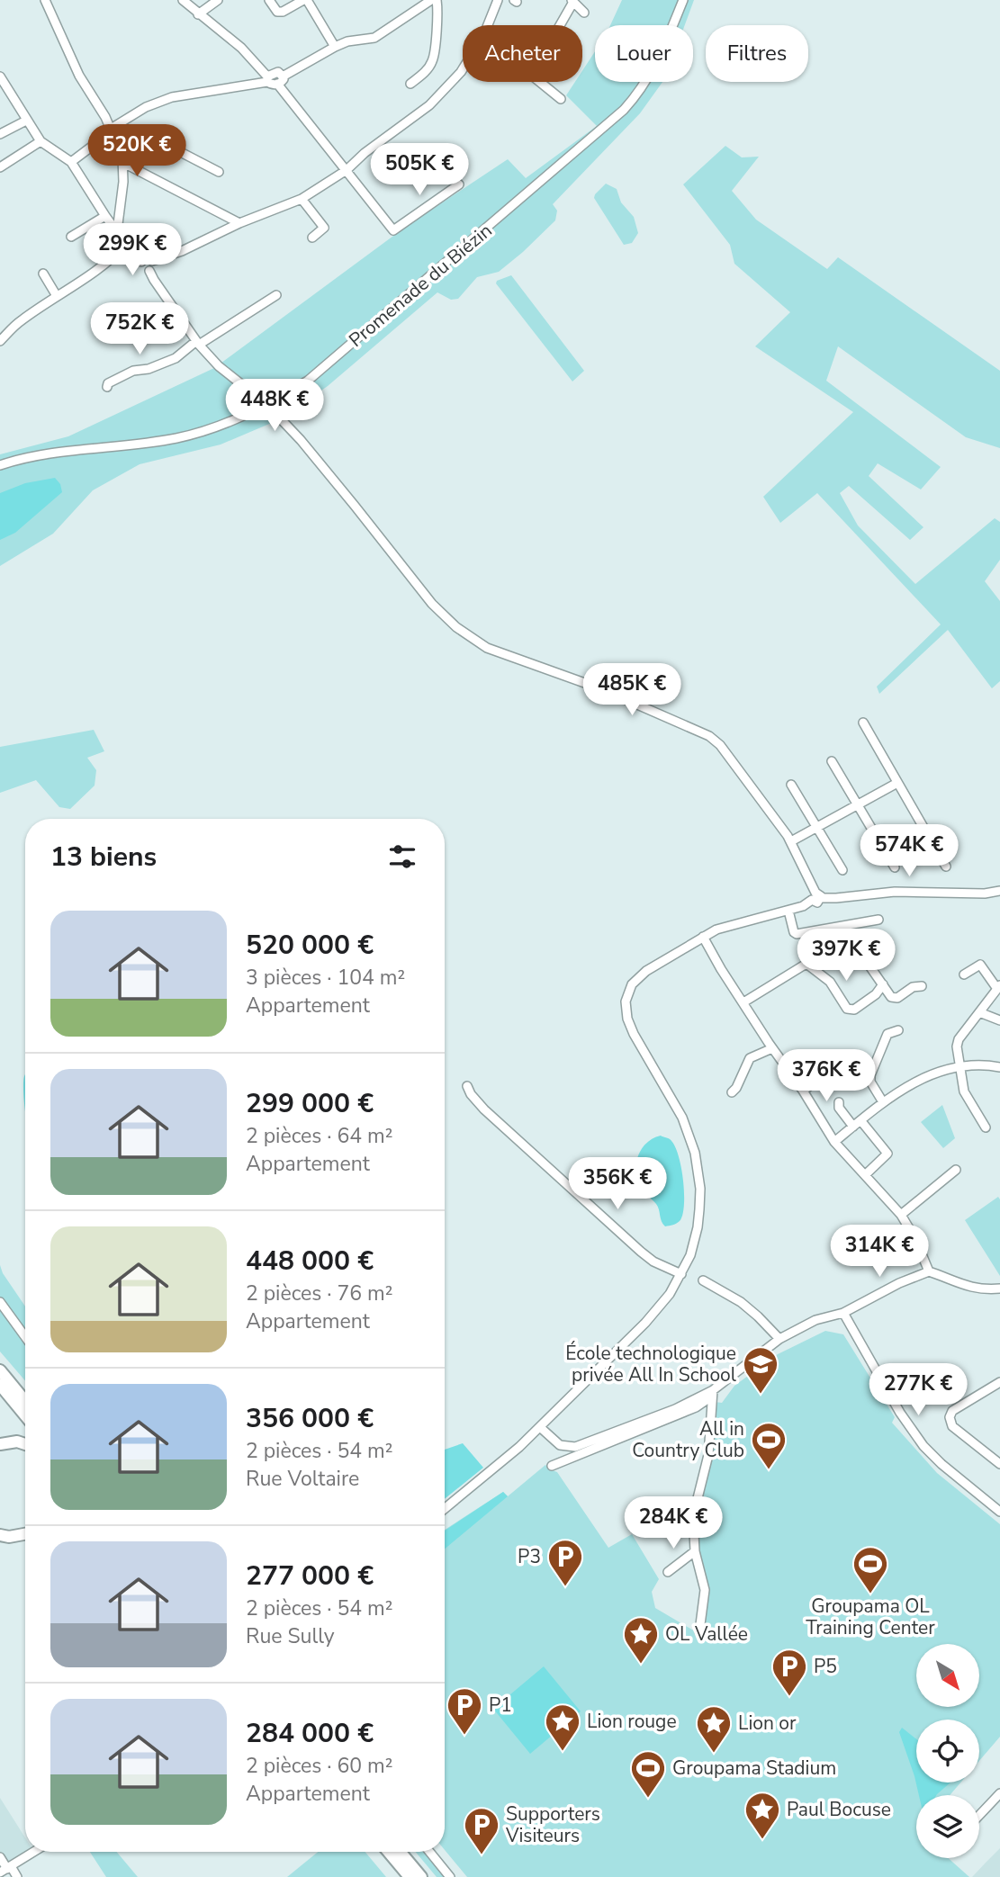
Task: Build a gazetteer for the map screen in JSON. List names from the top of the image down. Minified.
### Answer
{"streets":{"street":["Promenade du Biézin"]},"places":{"school or university":["École technologique privée All In School"],"sports":["All in Country Club","Groupama OL Training Center","Groupama Stadium"],"parking":["P3","P5","P1","Supporters Visiteurs"],"place":["OL Vallée","Lion rouge","Lion or","Paul Bocuse"]},"north":"bottom right","page":{"chip":["Acheter","Louer","Filtres"],"price":["520K €","505K €","299K €","752K €","448K €","485K €","574K €","397K €","376K €","356K €","314K €","277K €","284K €"],"heading":"13 biens","list":[{"name":"520 000 €","note":"3 pièces · 104 m² · Appartement"},{"name":"299 000 €","note":"2 pièces · 64 m² · Appartement"},{"name":"448 000 €","note":"2 pièces · 76 m² · Appartement"},{"name":"356 000 €","note":"2 pièces · 54 m² · Rue Voltaire"},{"name":"277 000 €","note":"2 pièces · 54 m² · Rue Sully"},{"name":"284 000 €","note":"2 pièces · 60 m² · Appartement"}]}}
